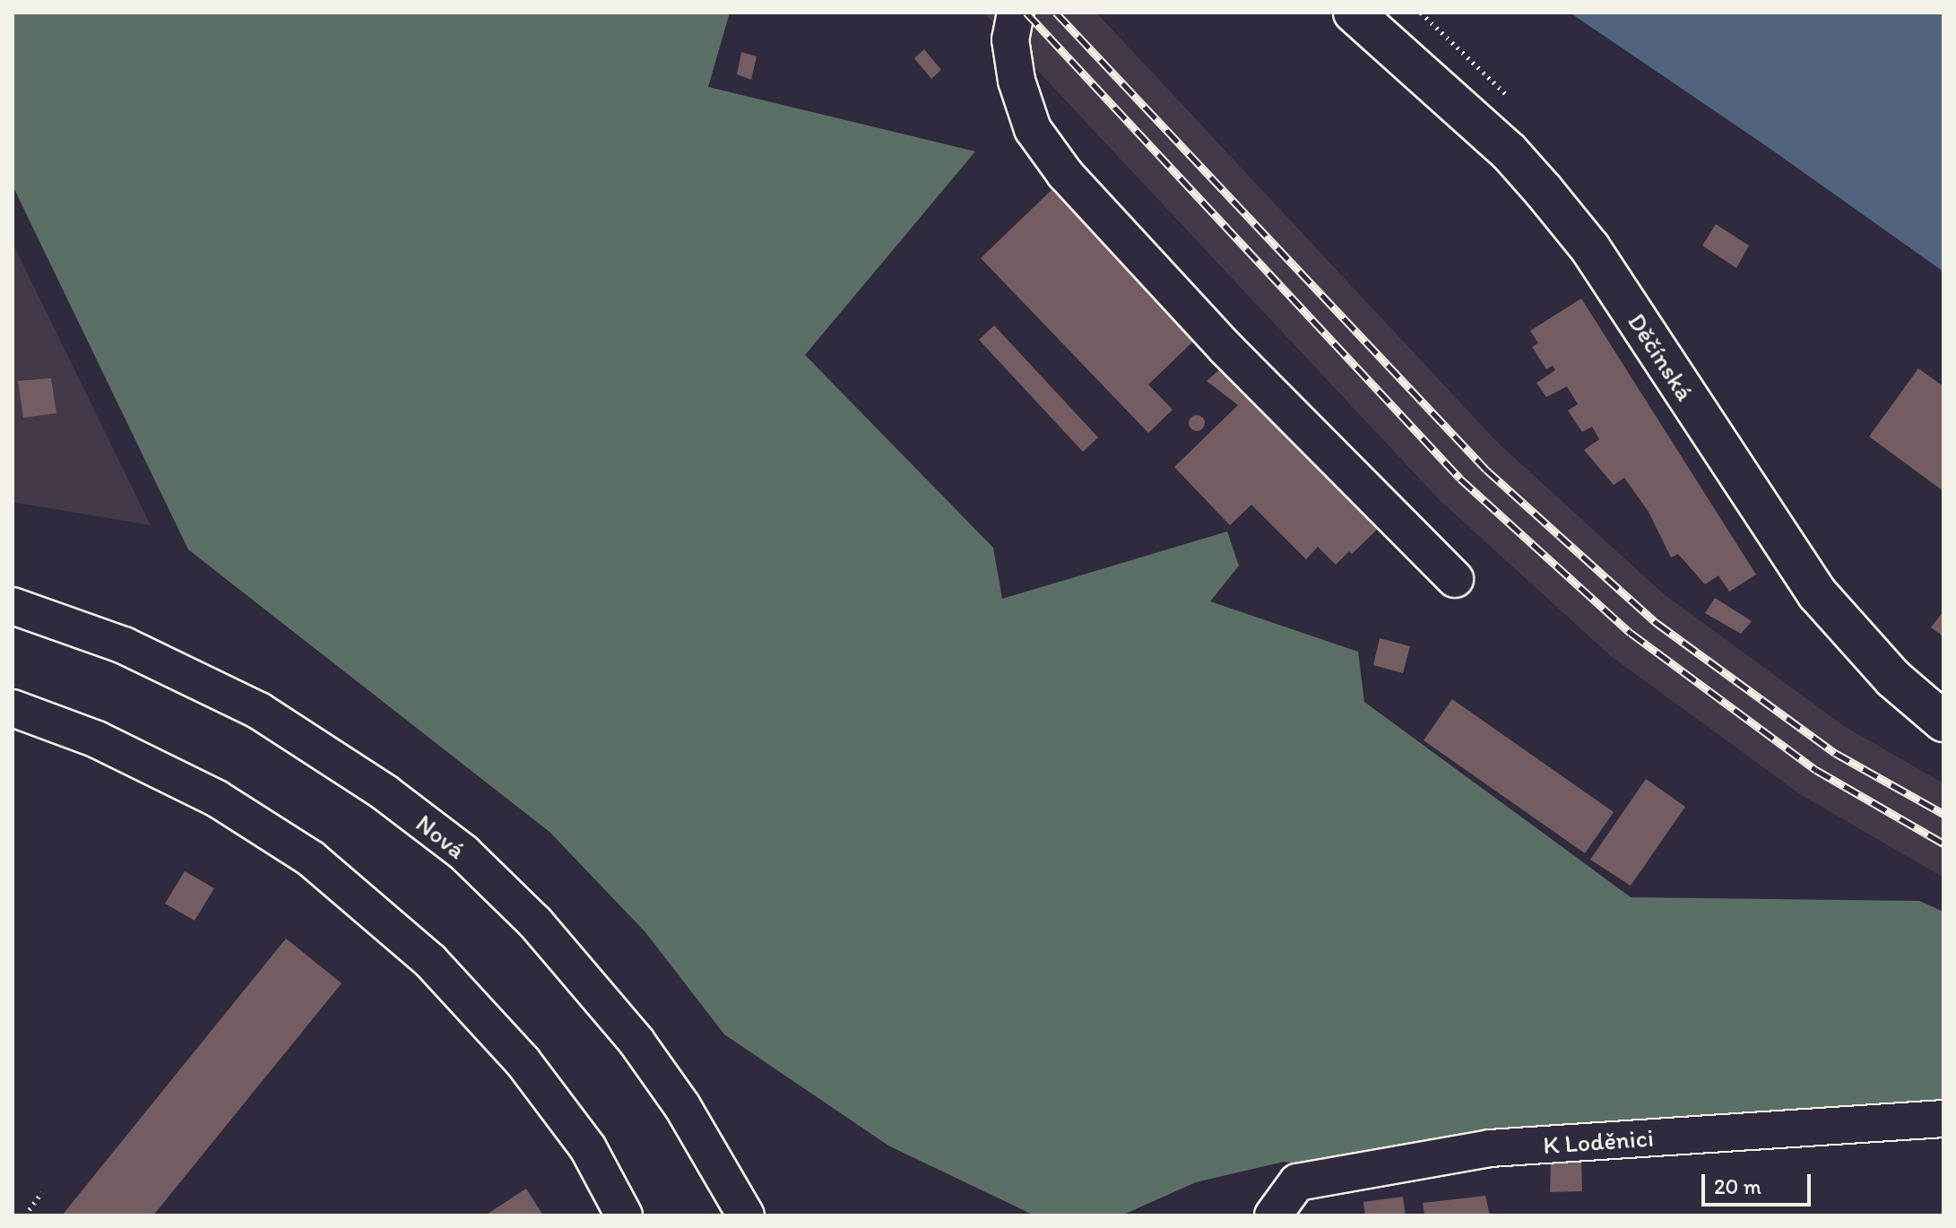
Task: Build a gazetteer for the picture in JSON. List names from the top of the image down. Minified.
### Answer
{"streets":{"main road":["Děčínská"],"street":["Nová","K Loděnici"]},"scale_bar":"20 m"}
